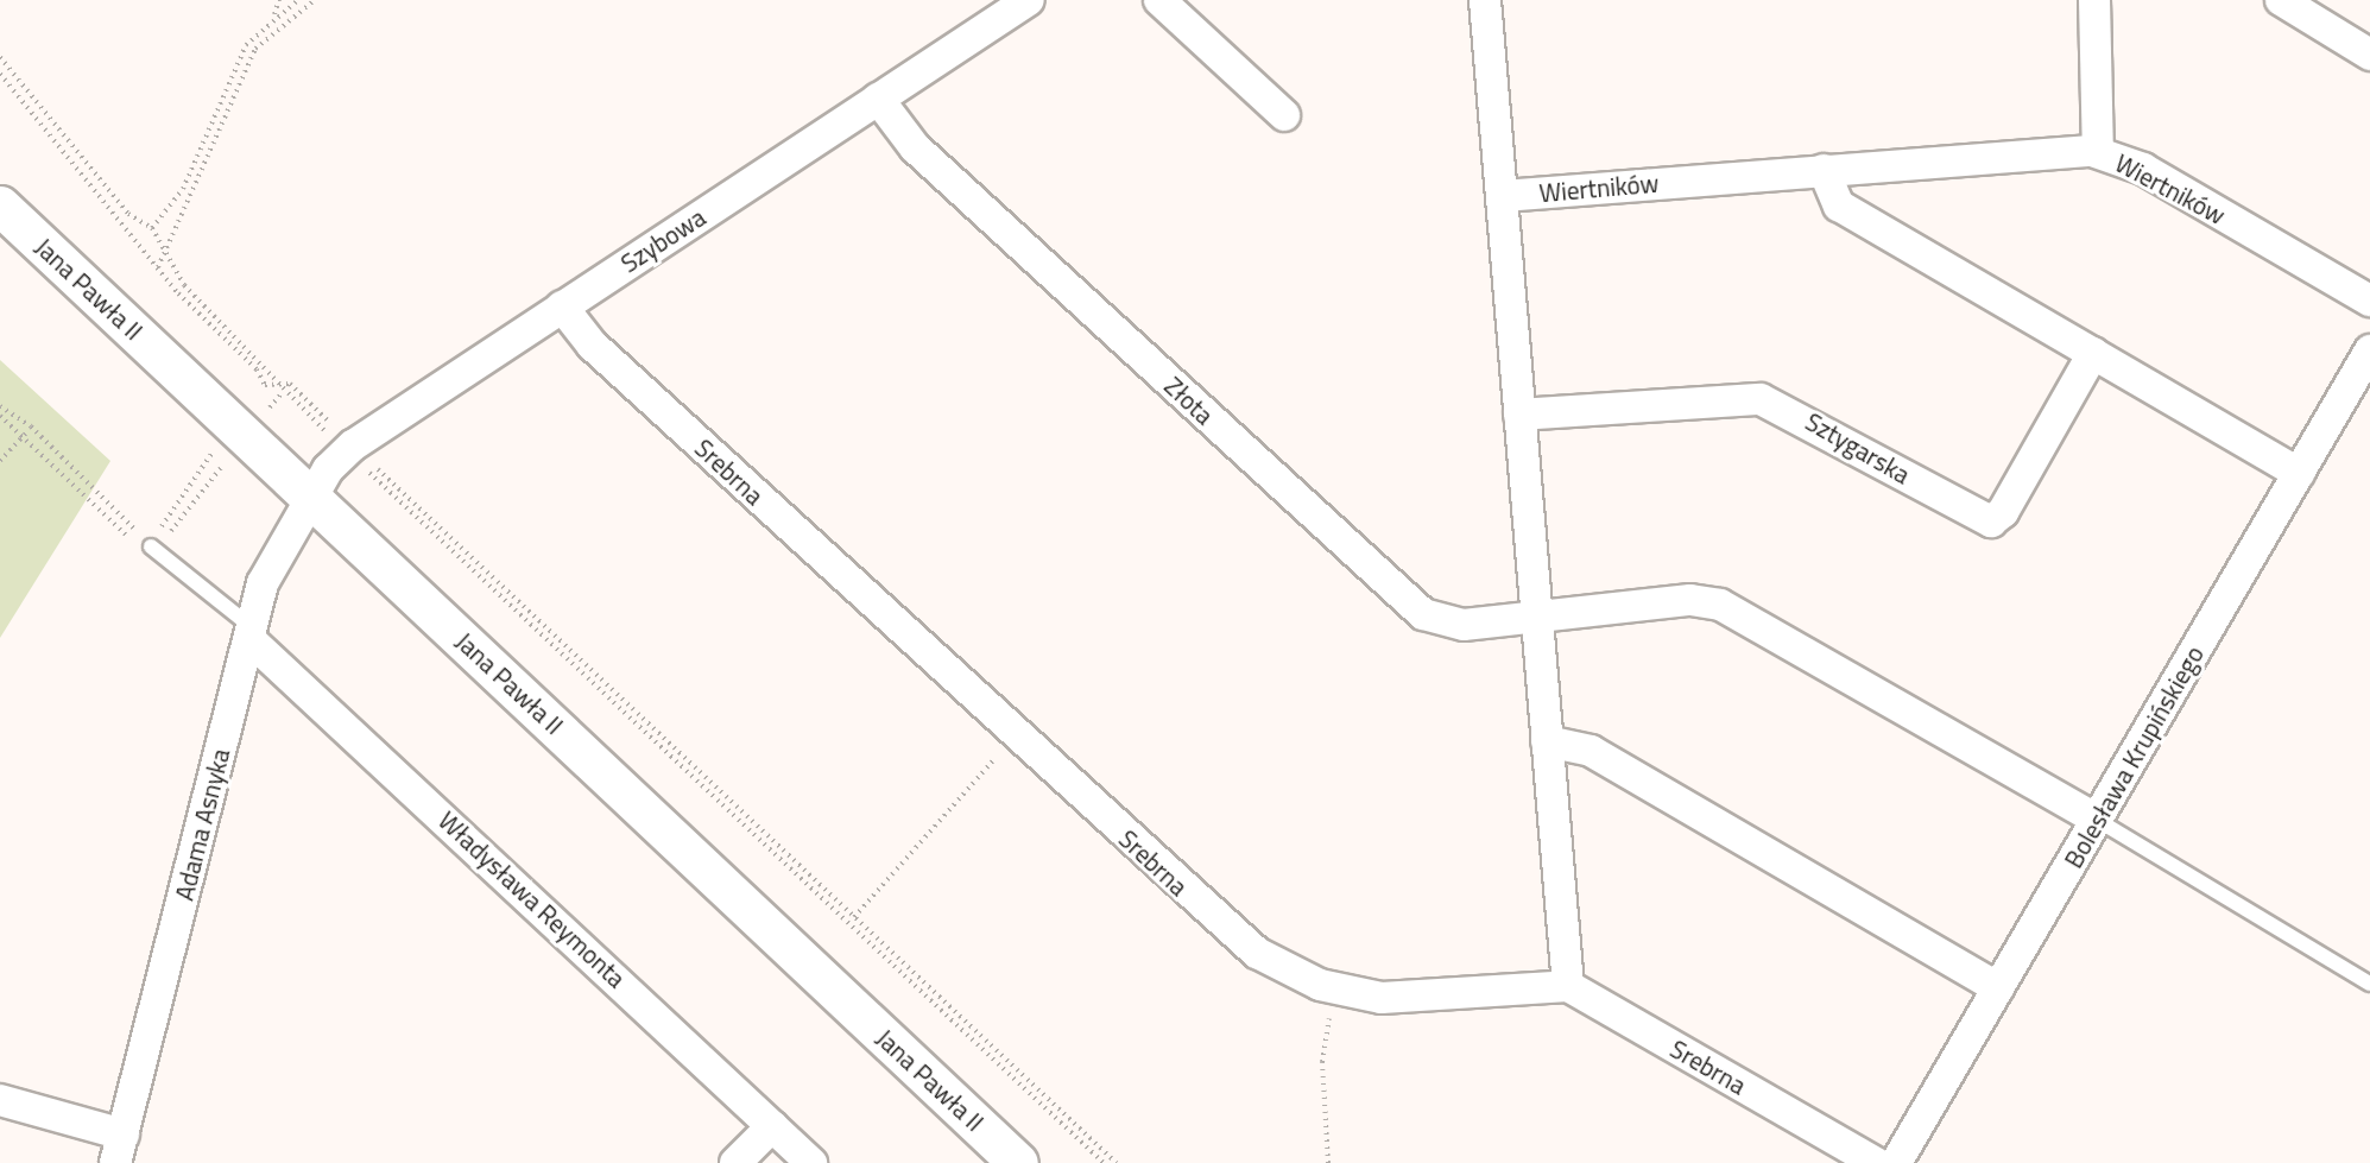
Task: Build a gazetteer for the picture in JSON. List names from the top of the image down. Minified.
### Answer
{"streets":{"street":["Wiertników","Szybowa","Jana Pawła II","Złota","Sztygarska","Srebrna","Bolesława Krupińskiego","Adama Asnyka","Władysława Reymonta"]},"crossings":[["Szybowa","Jana Pawła II"],["Szybowa","Złota"],["Szybowa","Srebrna"],["Szybowa","Adama Asnyka"],["Jana Pawła II","Adama Asnyka"],["Adama Asnyka","Władysława Reymonta"]]}
